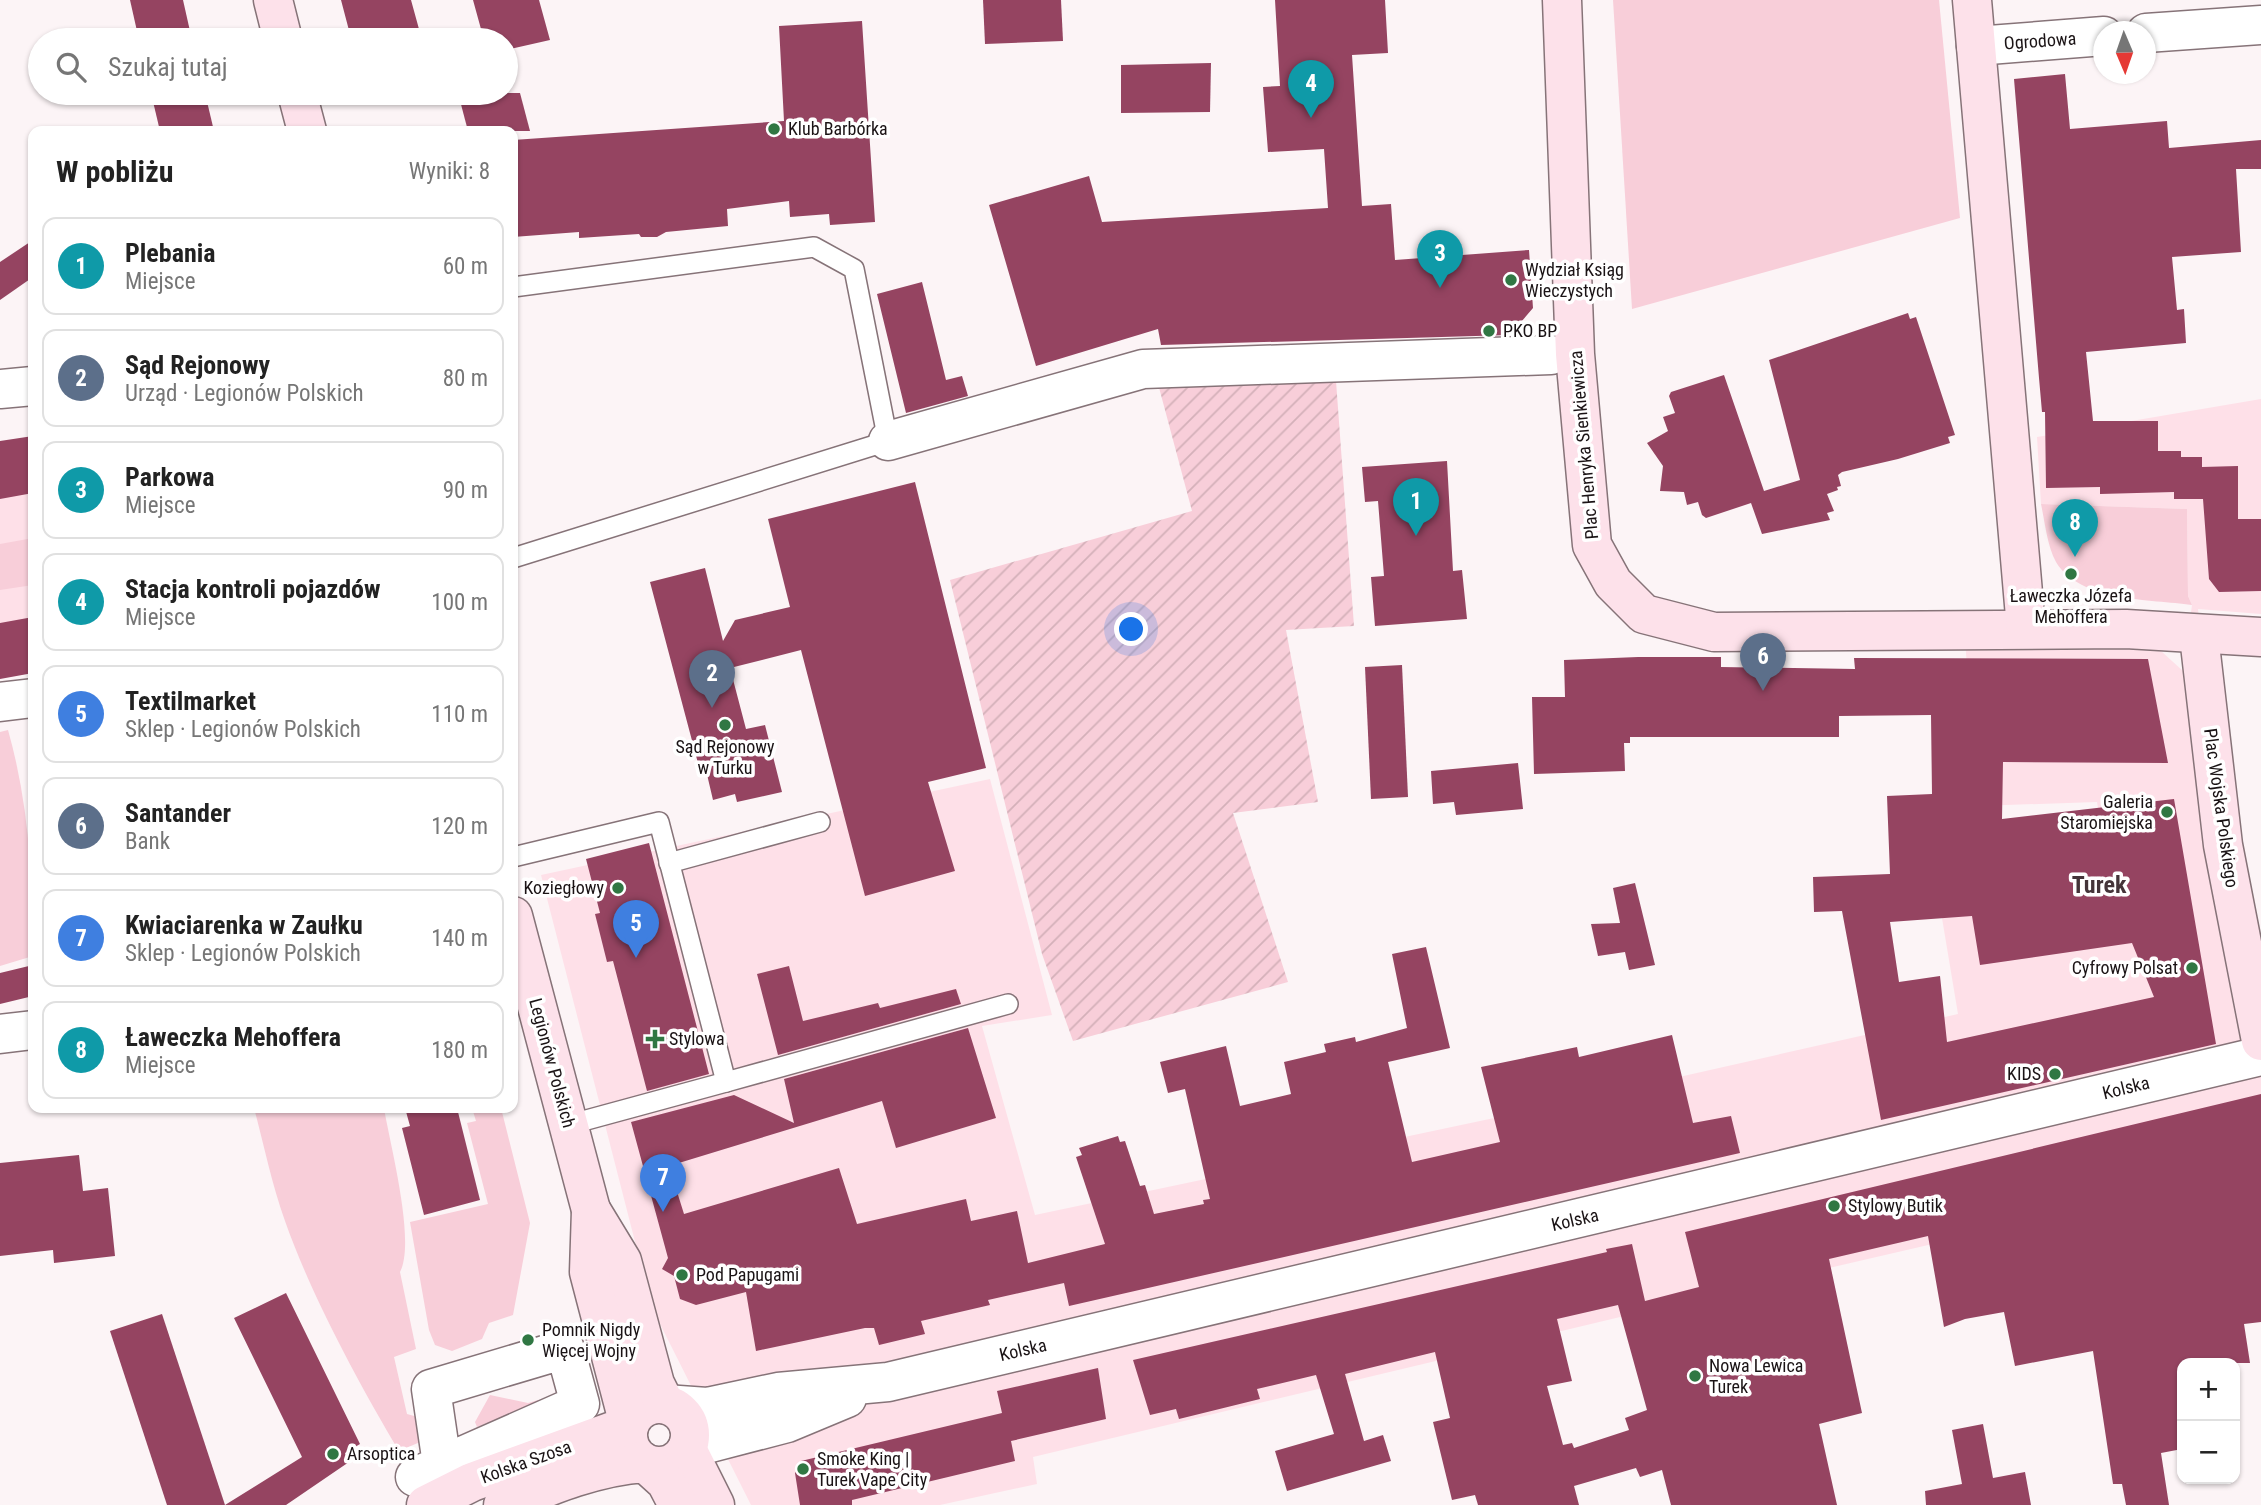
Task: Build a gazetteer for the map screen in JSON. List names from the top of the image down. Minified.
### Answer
{"streets":{"street":["Ogrodowa","Plac Henryka Sienkiewicza","Plac Wojska Polskiego","Legionów Polskich","Kolska","Kolska Szosa"]},"crossings":[["Plac Henryka Sienkiewicza","Plac Wojska Polskiego"],["Legionów Polskich","Kolska"],["Legionów Polskich","Kolska Szosa"],["Kolska","Kolska Szosa"]],"districts":["Turek"],"places":{"other":["Klub Barbórka","Wydział Ksiąg Wieczystych","PKO BP","Ławeczka Józefa Mehoffera","Sąd Rejonowy w Turku","Galeria Staromiejska","Koziegłowy","Cyfrowy Polsat","KIDS","Stylowy Butik","Pod Papugami","Pomnik Nigdy Więcej Wojny","Nowa Lewica Turek","Arsoptica","Smoke King | Turek Vape City"],"health":["Stylowa"]},"north":"bottom","page":{"search":"Szukaj tutaj","pins":["4","3","1","8","6","2","5","7"],"heading":["W pobliżu","Wyniki: 8"],"list":[{"mark":"1","name":"Plebania","note":"Miejsce","value":"60 m"},{"mark":"2","name":"Sąd Rejonowy","note":"Urząd · Legionów Polskich","value":"80 m"},{"mark":"3","name":"Parkowa","note":"Miejsce","value":"90 m"},{"mark":"4","name":"Stacja kontroli pojazdów","note":"Miejsce","value":"100 m"},{"mark":"5","name":"Textilmarket","note":"Sklep · Legionów Polskich","value":"110 m"},{"mark":"6","name":"Santander","note":"Bank","value":"120 m"},{"mark":"7","name":"Kwiaciarenka w Zaułku","note":"Sklep · Legionów Polskich","value":"140 m"},{"mark":"8","name":"Ławeczka Mehoffera","note":"Miejsce","value":"180 m"}],"map_buttons":["+","−"]}}
